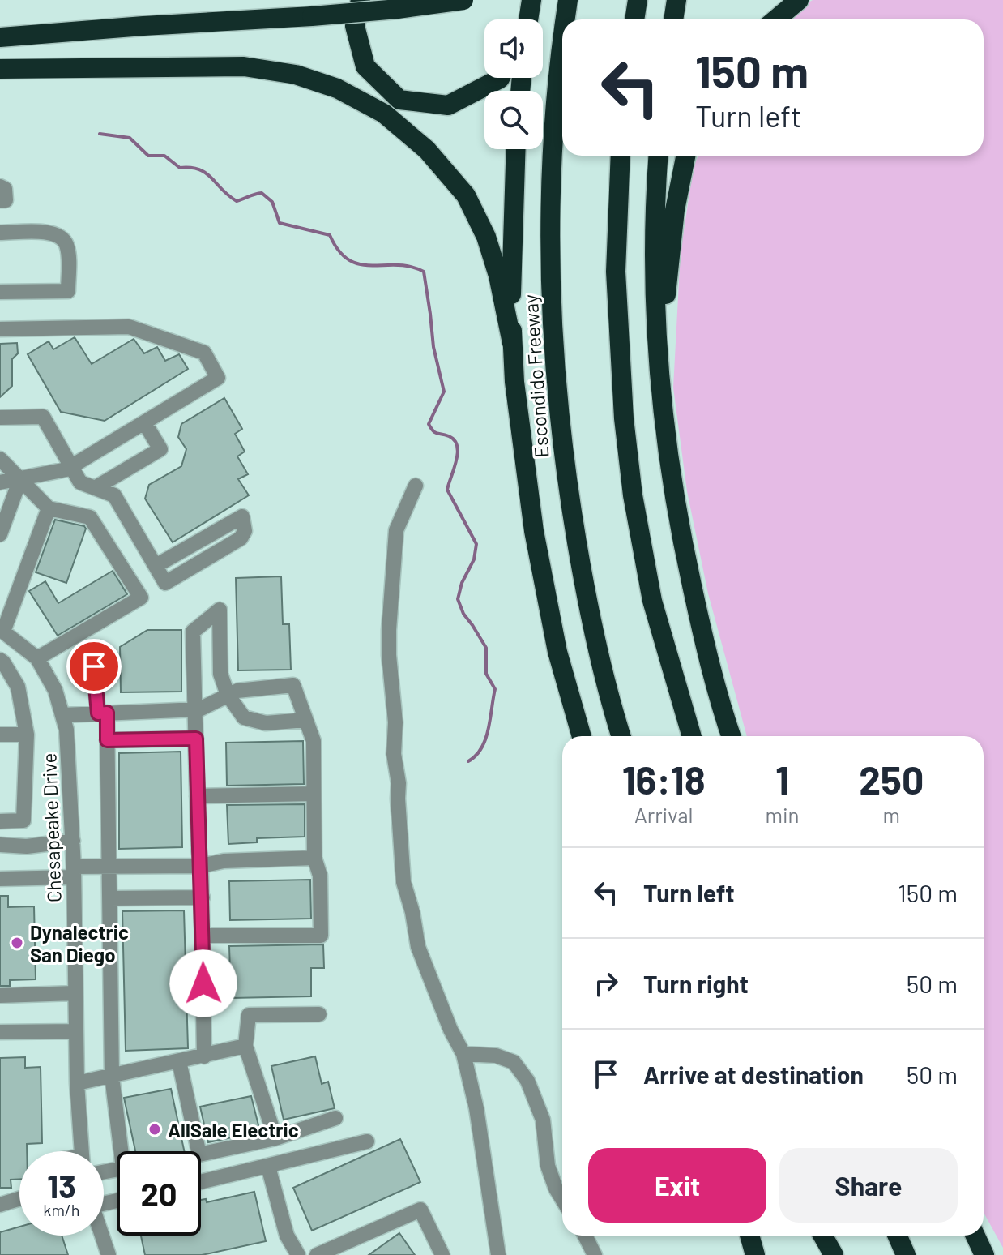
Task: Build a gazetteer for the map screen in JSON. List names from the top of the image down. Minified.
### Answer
{"streets":{"highway":["Escondido Freeway"],"street":["Chesapeake Drive"]},"places":["Dynalectric San Diego","AllSale Electric"],"page":{"turn":["150 m","Turn left"],"eta":["16:18","Arrival","1","min","250","m"],"list":[{"name":"Turn left","value":"150 m"},{"name":"Turn right","value":"50 m"},{"name":"Arrive at destination","value":"50 m"}],"buttons":["Exit","Share"],"speed":"13 km/h","limit":"20"}}
